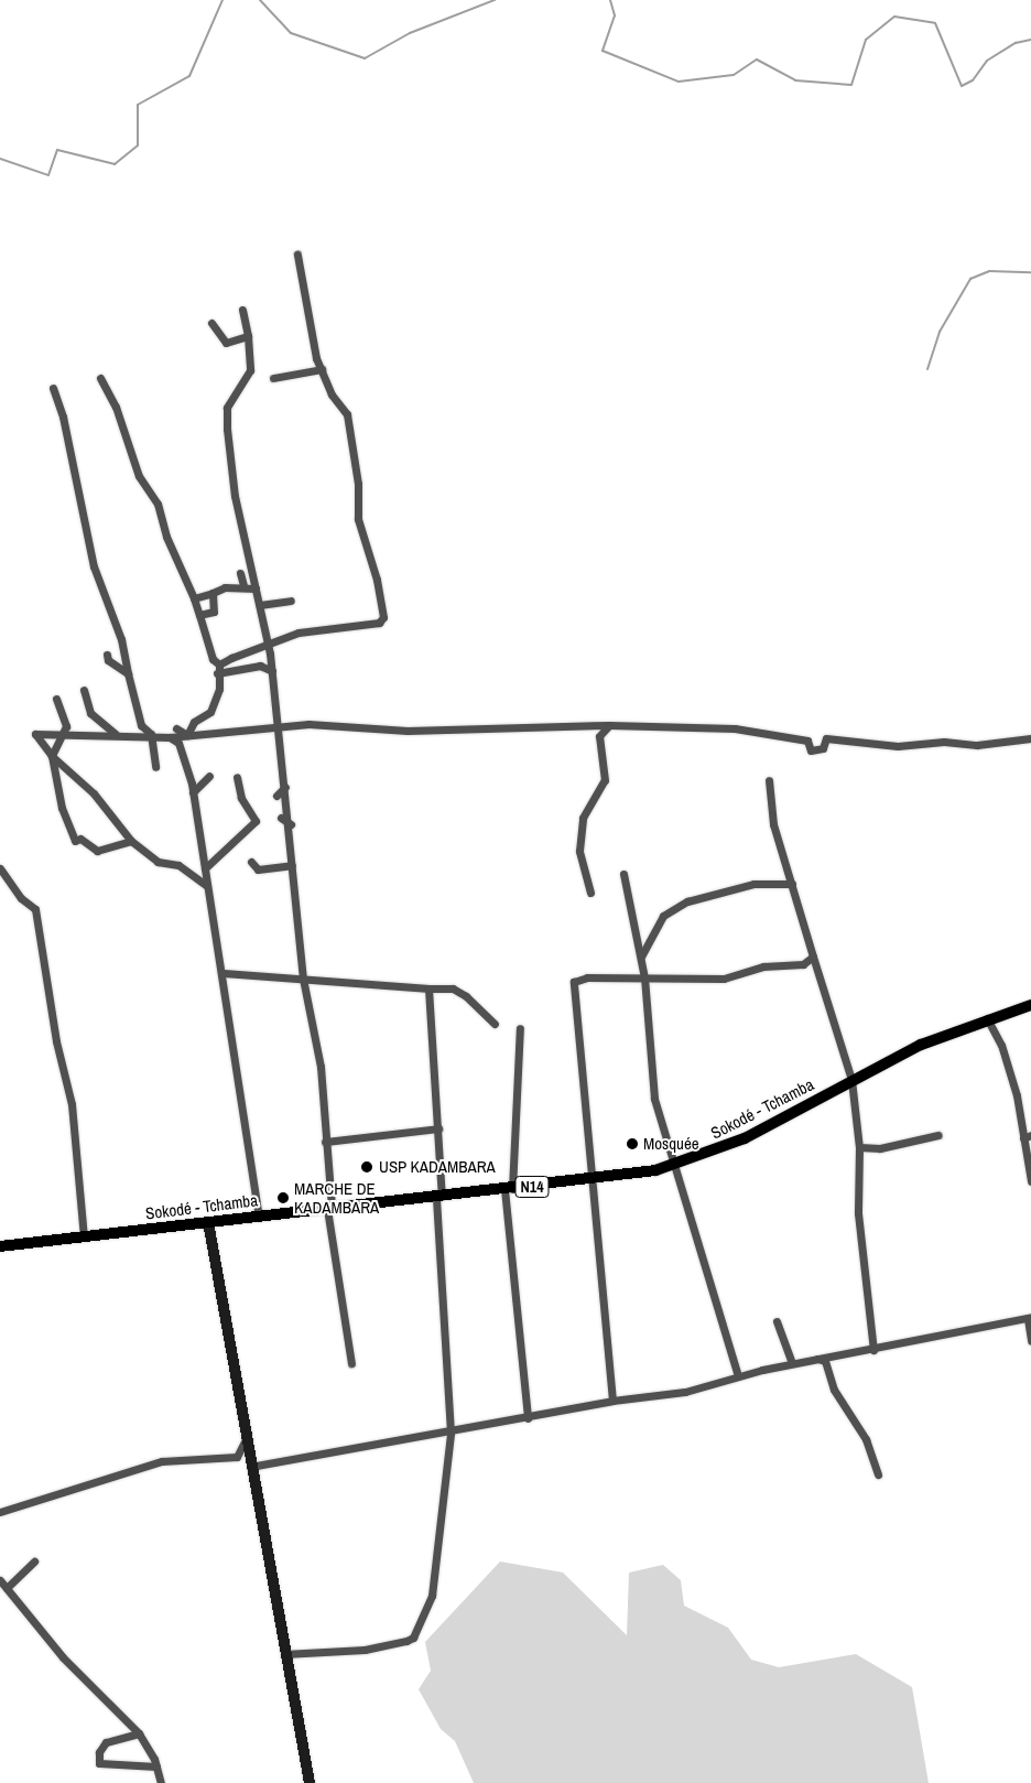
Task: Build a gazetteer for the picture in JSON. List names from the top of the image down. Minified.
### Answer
{"streets":{"main road":["Sokodé - Tchamba","N14"]},"places":["Mosquée","USP KADAMBARA","MARCHE DE KADAMBARA"]}
